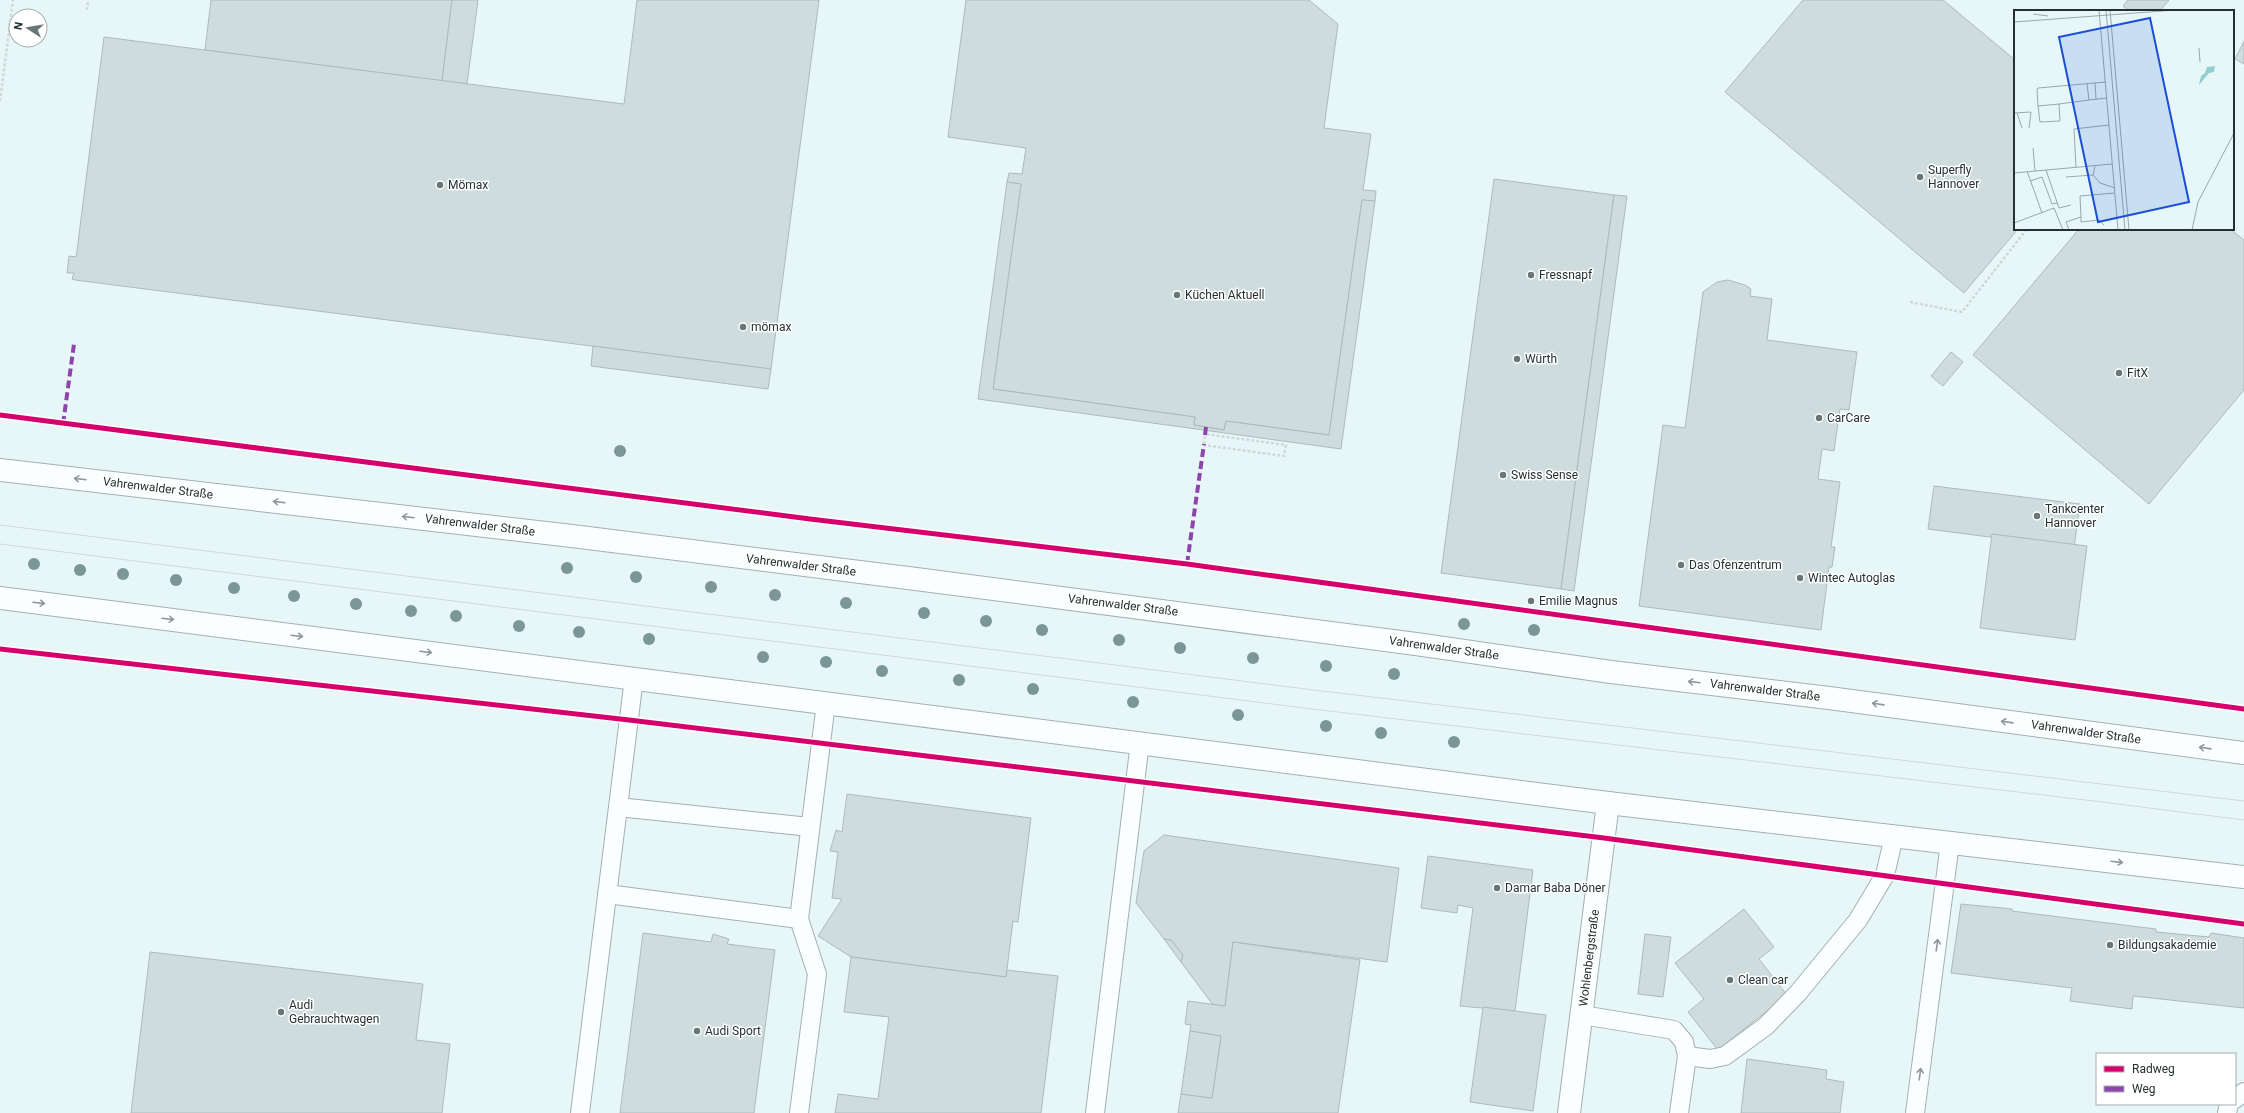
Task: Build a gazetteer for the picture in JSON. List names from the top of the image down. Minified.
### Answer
{"streets":{"main road":["Vahrenwalder Straße","Wohlenbergstraße"]},"places":["Superfly Hannover","Mömax","Fressnapf","Küchen Aktuell","mömax","Würth","FitX","CarCare","Swiss Sense","Tankcenter Hannover","Das Ofenzentrum","Wintec Autoglas","Emilie Magnus","Damar Baba Döner","Bildungsakademie","Clean car","Audi Gebrauchtwagen","Audi Sport"],"legend":["Radweg","Weg"],"north":"left"}
